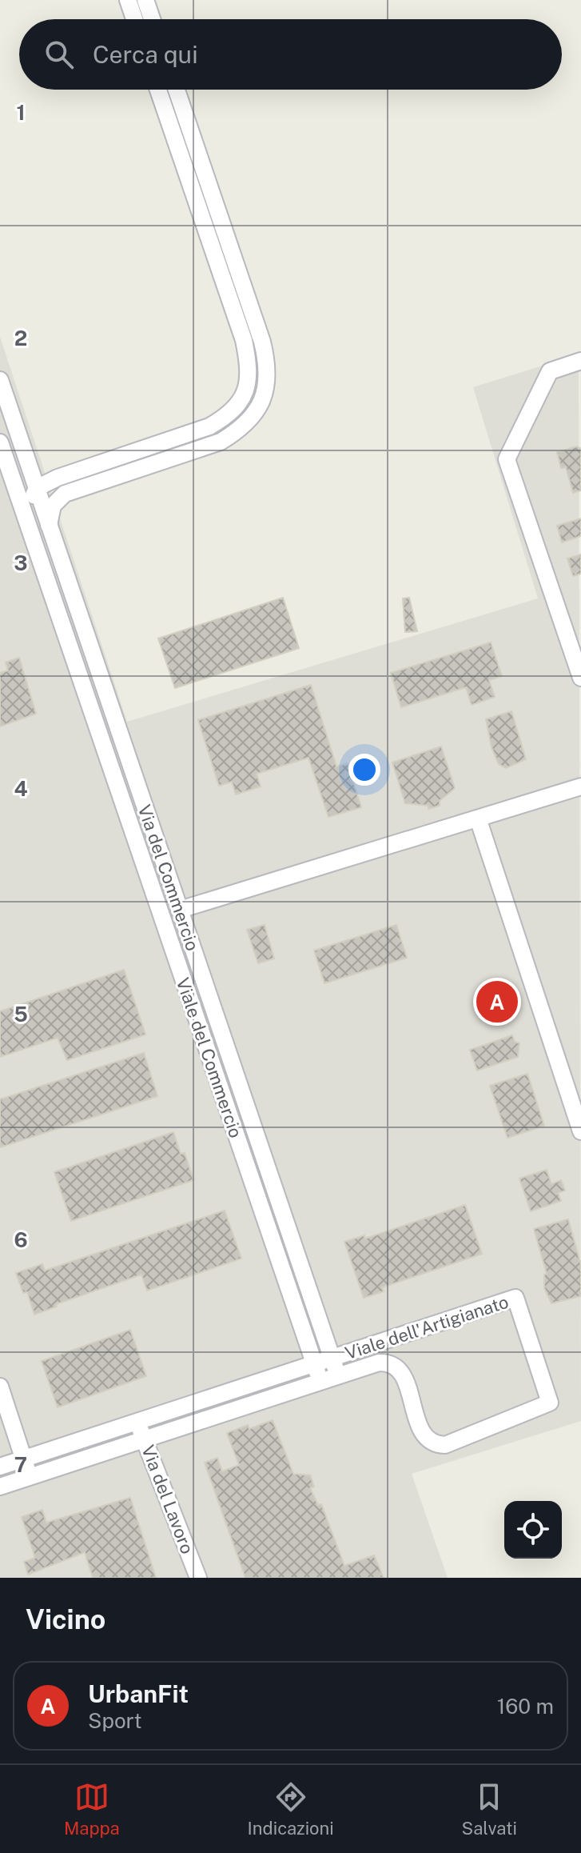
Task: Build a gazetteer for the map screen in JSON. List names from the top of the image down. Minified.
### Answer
{"streets":{"street":["Via del Commercio","Viale del Commercio","Viale dell'Artigianato","Via del Lavoro"]},"crossings":[["Via del Commercio","Viale dell'Artigianato"],["Viale del Commercio","Viale dell'Artigianato"],["Viale dell'Artigianato","Via del Lavoro"]],"page":{"search":"Cerca qui","pins":"A","heading":"Vicino","list":[{"mark":"A","name":"UrbanFit","note":"Sport","value":"160 m"}],"nav":["Mappa","Indicazioni","Salvati"]},"grid":{"rows":["1","2","3","4","5","6","7"]}}
